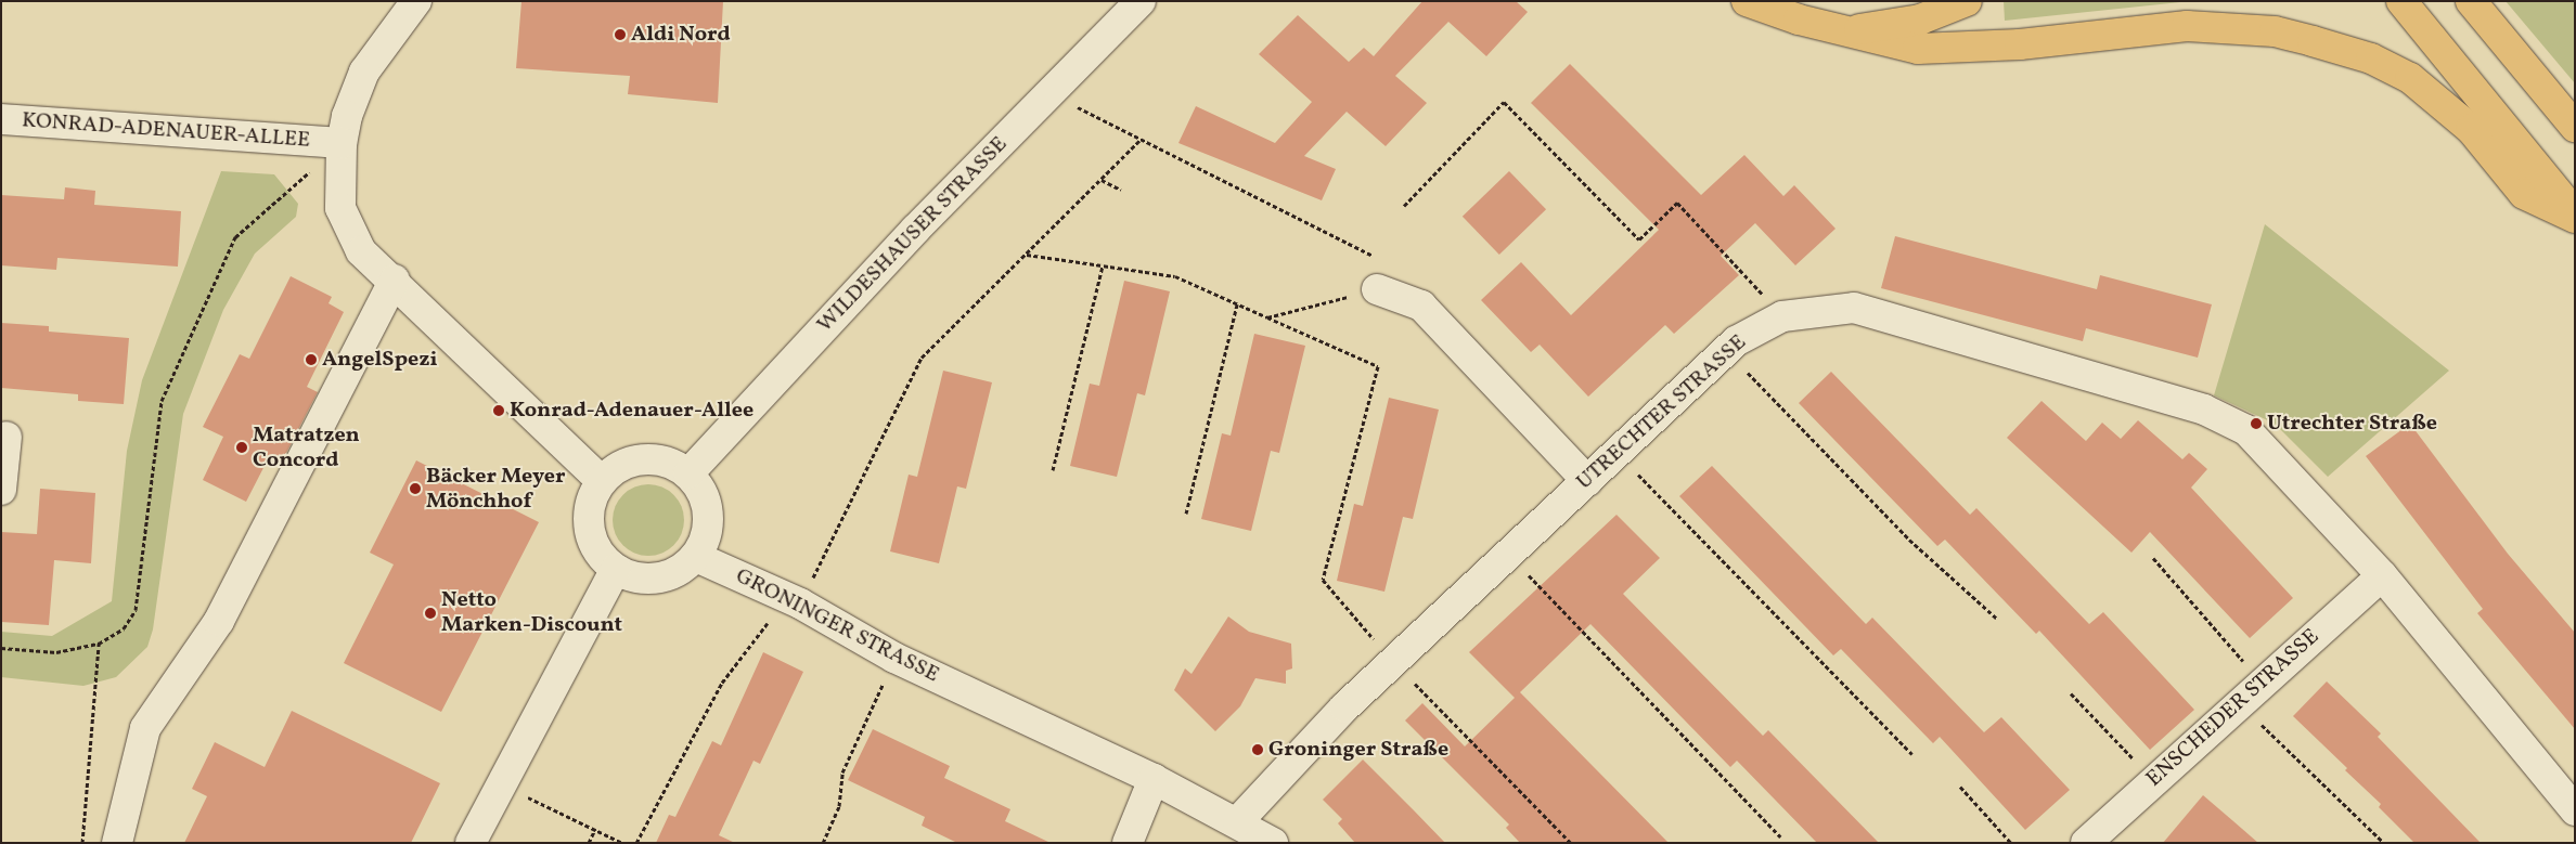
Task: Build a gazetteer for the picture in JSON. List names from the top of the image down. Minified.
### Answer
{"streets":{"street":["KONRAD-ADENAUER-ALLEE","WILDESHAUSER STRASSE","UTRECHTER STRASSE","GRONINGER STRASSE","ENSCHEDER STRASSE"]},"crossings":[["KONRAD-ADENAUER-ALLEE","WILDESHAUSER STRASSE"],["KONRAD-ADENAUER-ALLEE","GRONINGER STRASSE"],["WILDESHAUSER STRASSE","GRONINGER STRASSE"],["UTRECHTER STRASSE","GRONINGER STRASSE"],["UTRECHTER STRASSE","ENSCHEDER STRASSE"]],"places":["Aldi Nord","AngelSpezi","Konrad-Adenauer-Allee","Utrechter Straße","Matratzen Concord","Bäcker Meyer Mönchhof","Netto Marken-Discount","Groninger Straße"]}
